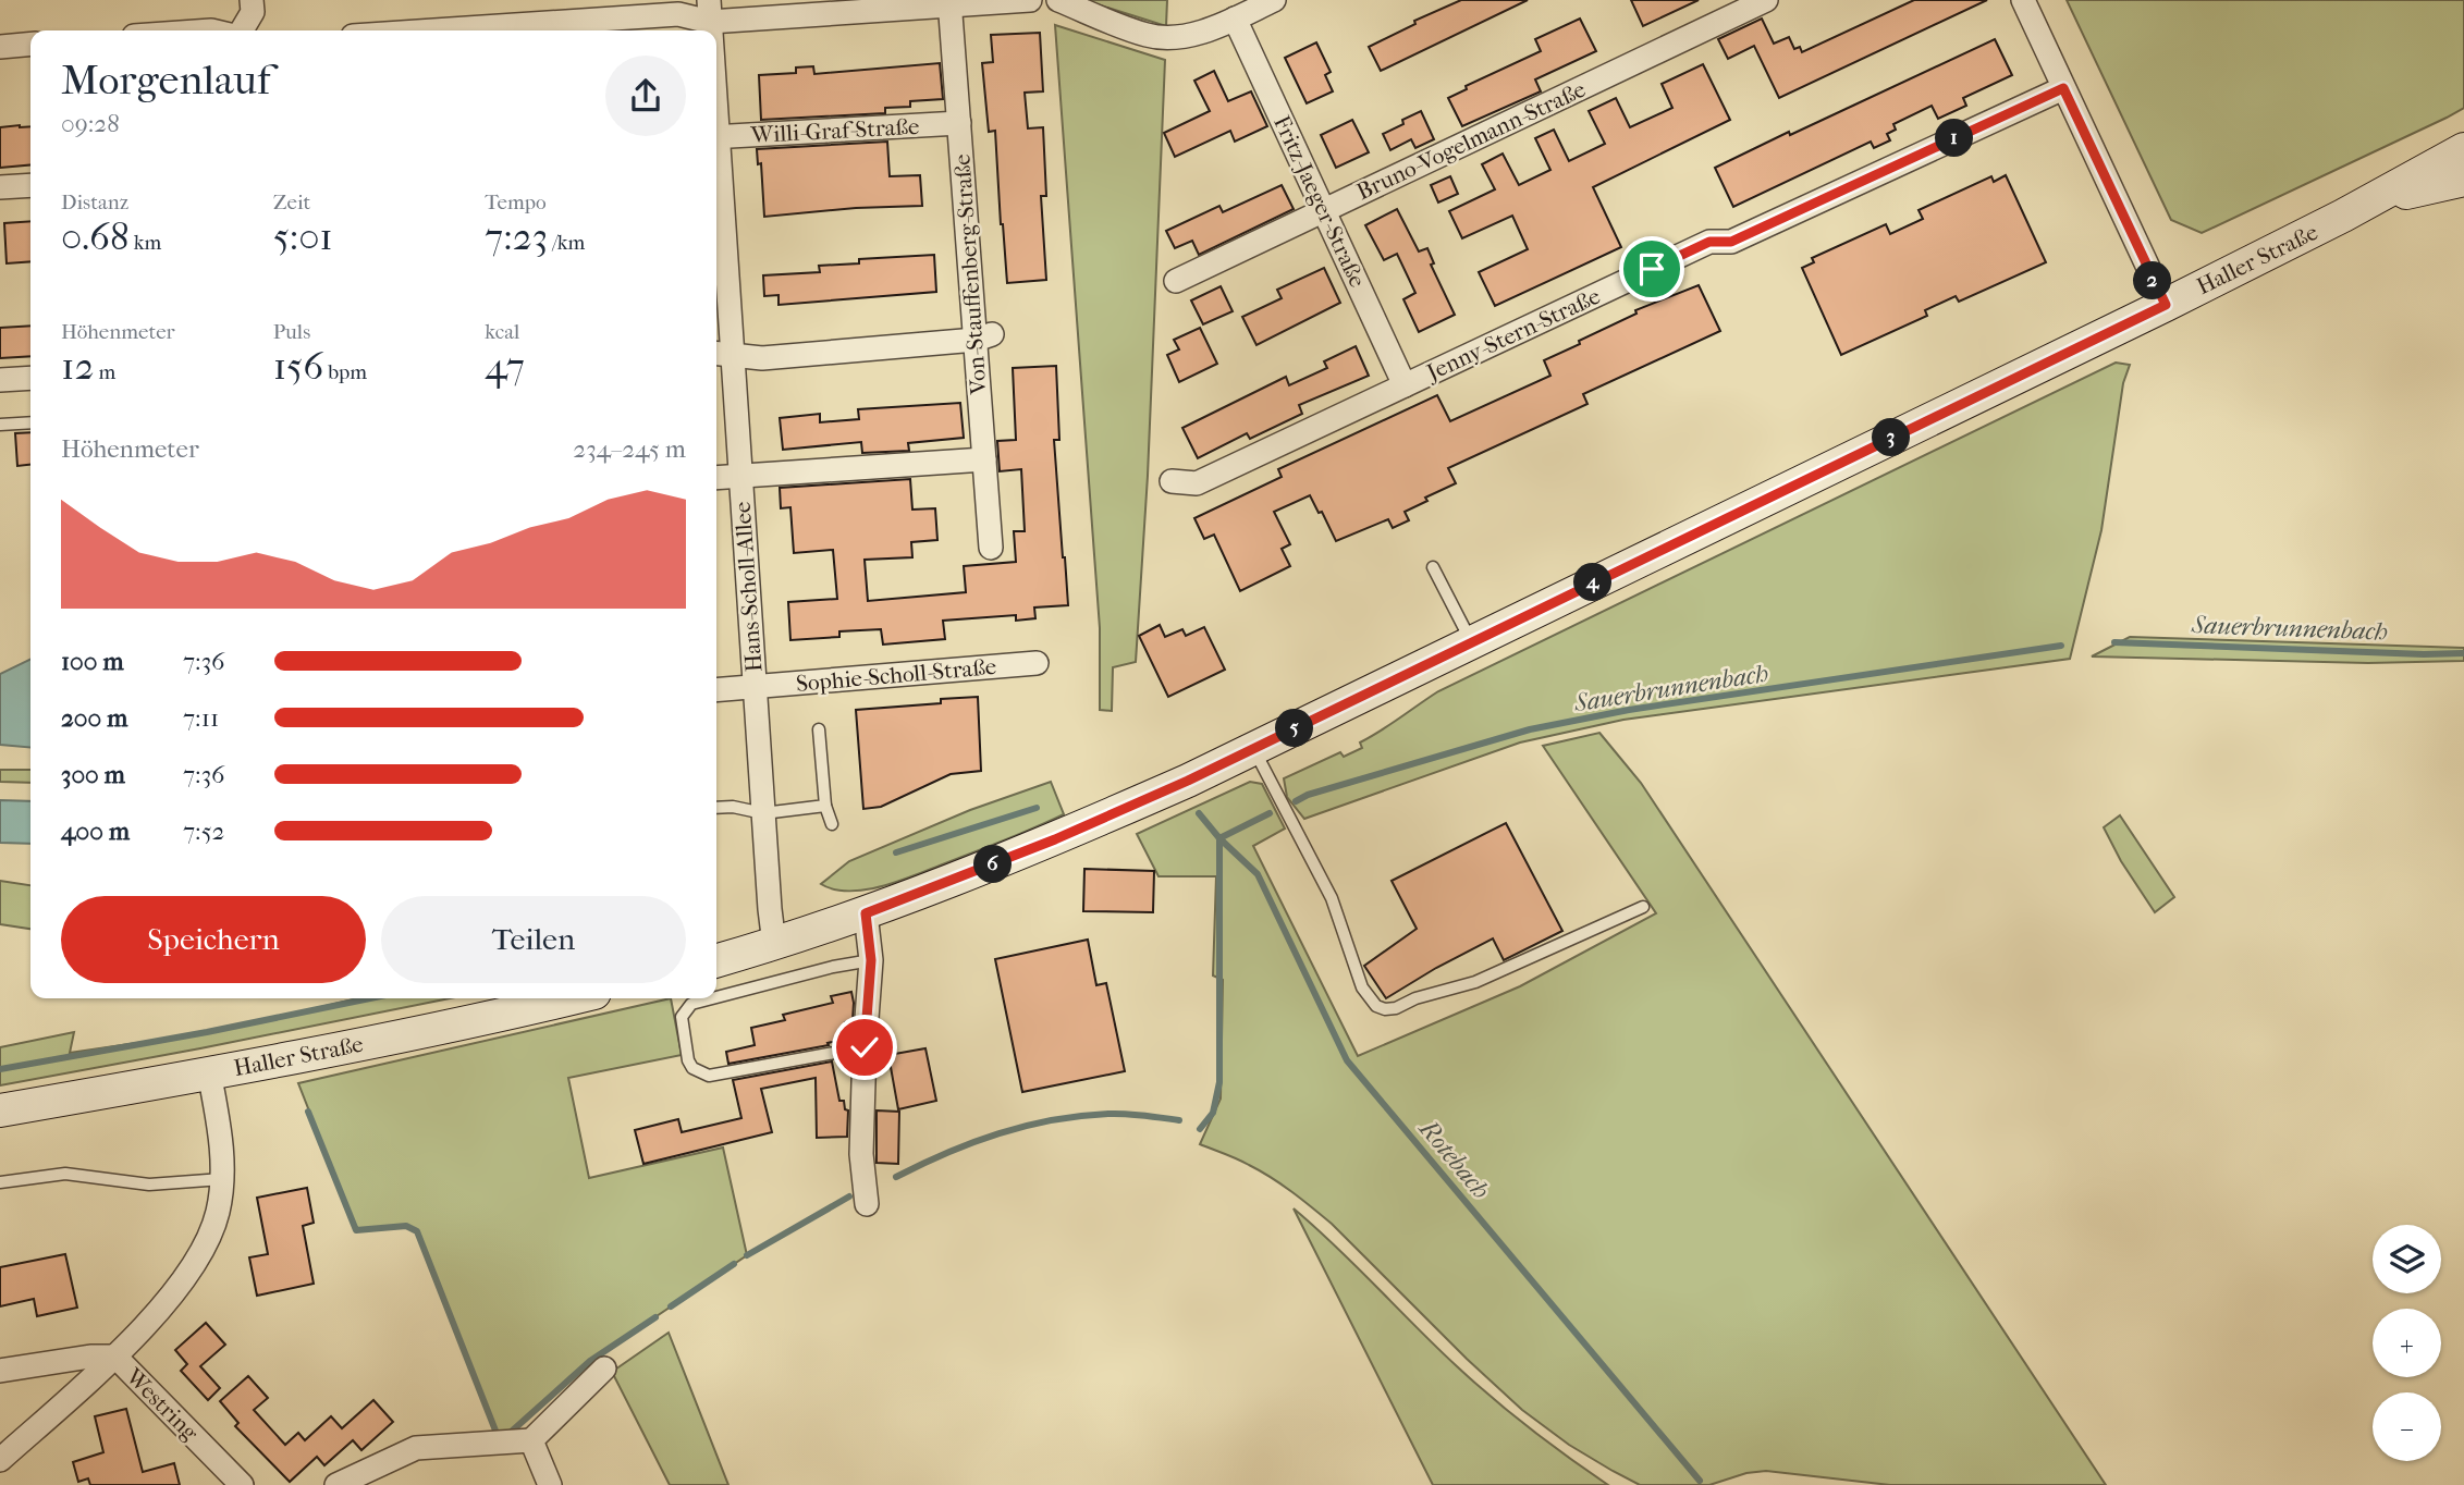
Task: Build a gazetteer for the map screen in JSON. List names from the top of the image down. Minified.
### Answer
{"streets":{"main road":["Haller Straße"],"street":["Willi-Graf-Straße","Bruno-Vogelmann-Straße","Fritz-Jaeger-Straße","Von-Stauffenberg-Straße","Jenny-Stern-Straße","Hans-Scholl-Allee","Sophie-Scholl-Straße","Westring"]},"crossings":[["Willi-Graf-Straße","Von-Stauffenberg-Straße"],["Bruno-Vogelmann-Straße","Fritz-Jaeger-Straße"],["Fritz-Jaeger-Straße","Jenny-Stern-Straße"],["Haller Straße","Hans-Scholl-Allee"],["Hans-Scholl-Allee","Sophie-Scholl-Straße"]],"water":["Sauerbrunnenbach","Rotebach"],"page":{"heading":["Morgenlauf","09:28"],"pins":["1","2","3","4","5","6"],"stats":[["Distanz","0.68 km"],["Zeit","5:01"],["Tempo","7:23 /km"],["Höhenmeter","12 m"],["Puls","156 bpm"],["kcal","47"]],"chart":["Höhenmeter","234–245 m"],"list":[{"name":"100 m","note":"7:36"},{"name":"200 m","note":"7:11"},{"name":"300 m","note":"7:36"},{"name":"400 m","note":"7:52"}],"buttons":["Speichern","Teilen"],"map_buttons":["+","−"]}}
